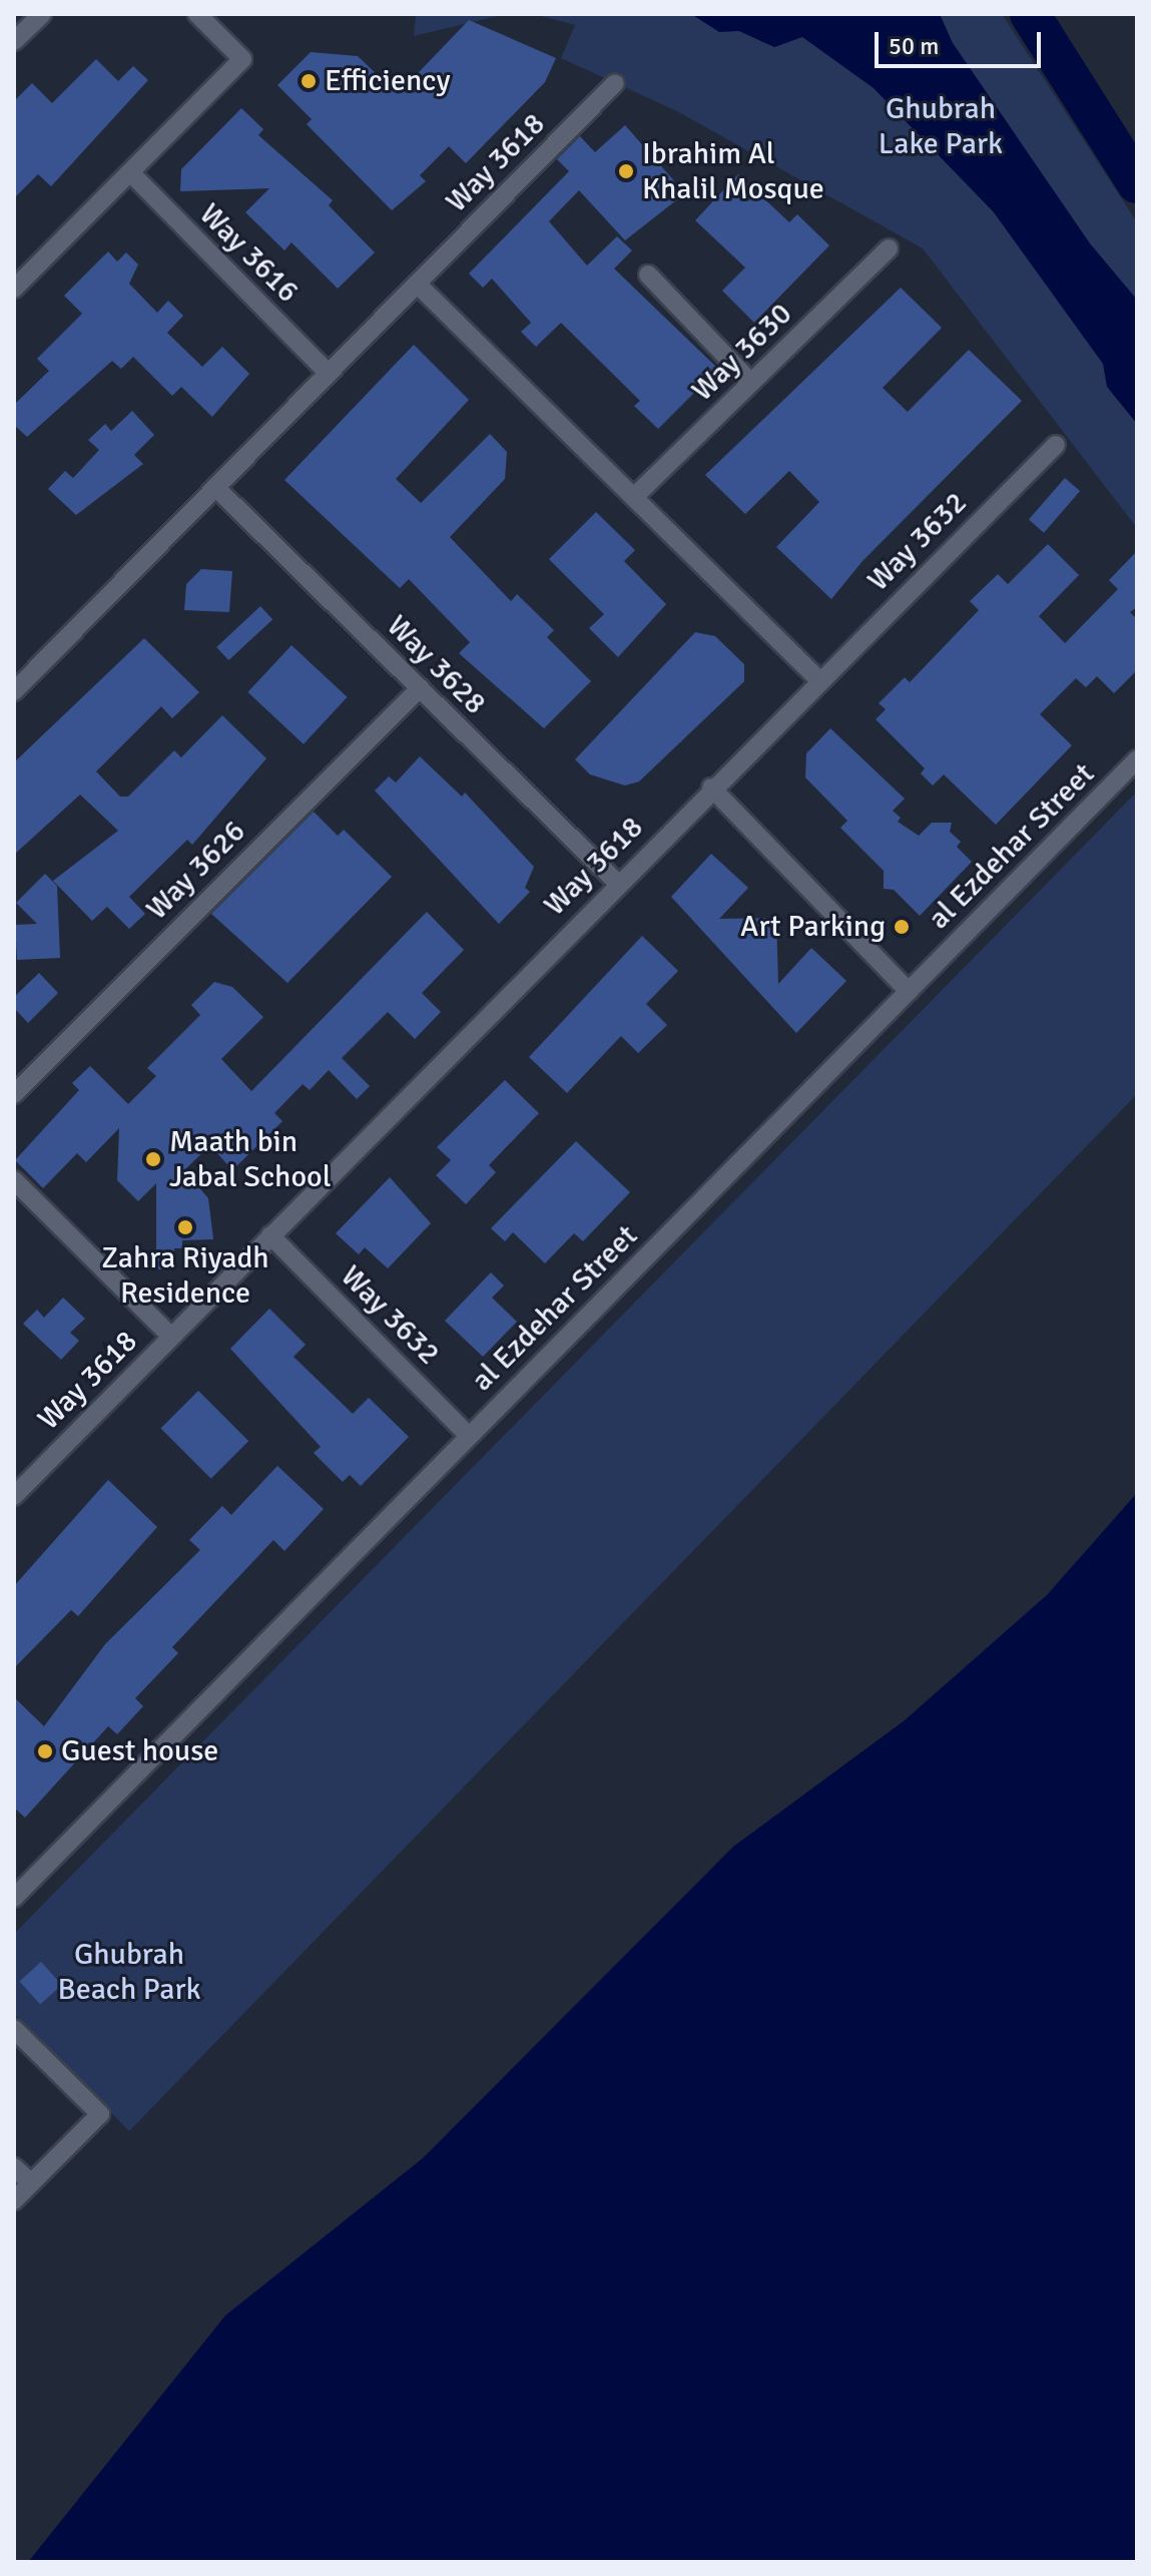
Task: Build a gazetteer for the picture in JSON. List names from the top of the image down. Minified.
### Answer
{"streets":{"street":["Way 3618","Way 3616","Way 3630","Way 3632","Way 3628","al Ezdehar Street","Way 3626"]},"crossings":[["Way 3618","Way 3616"],["Way 3618","Way 3632"],["Way 3618","Way 3628"],["Way 3632","al Ezdehar Street"],["Way 3628","Way 3626"]],"parks":["Ghubrah Lake Park","Ghubrah Beach Park"],"places":["Efficiency","Ibrahim Al Khalil Mosque","Art Parking","Maath bin Jabal School","Zahra Riyadh Residence","Guest house"],"scale_bar":"50 m"}
